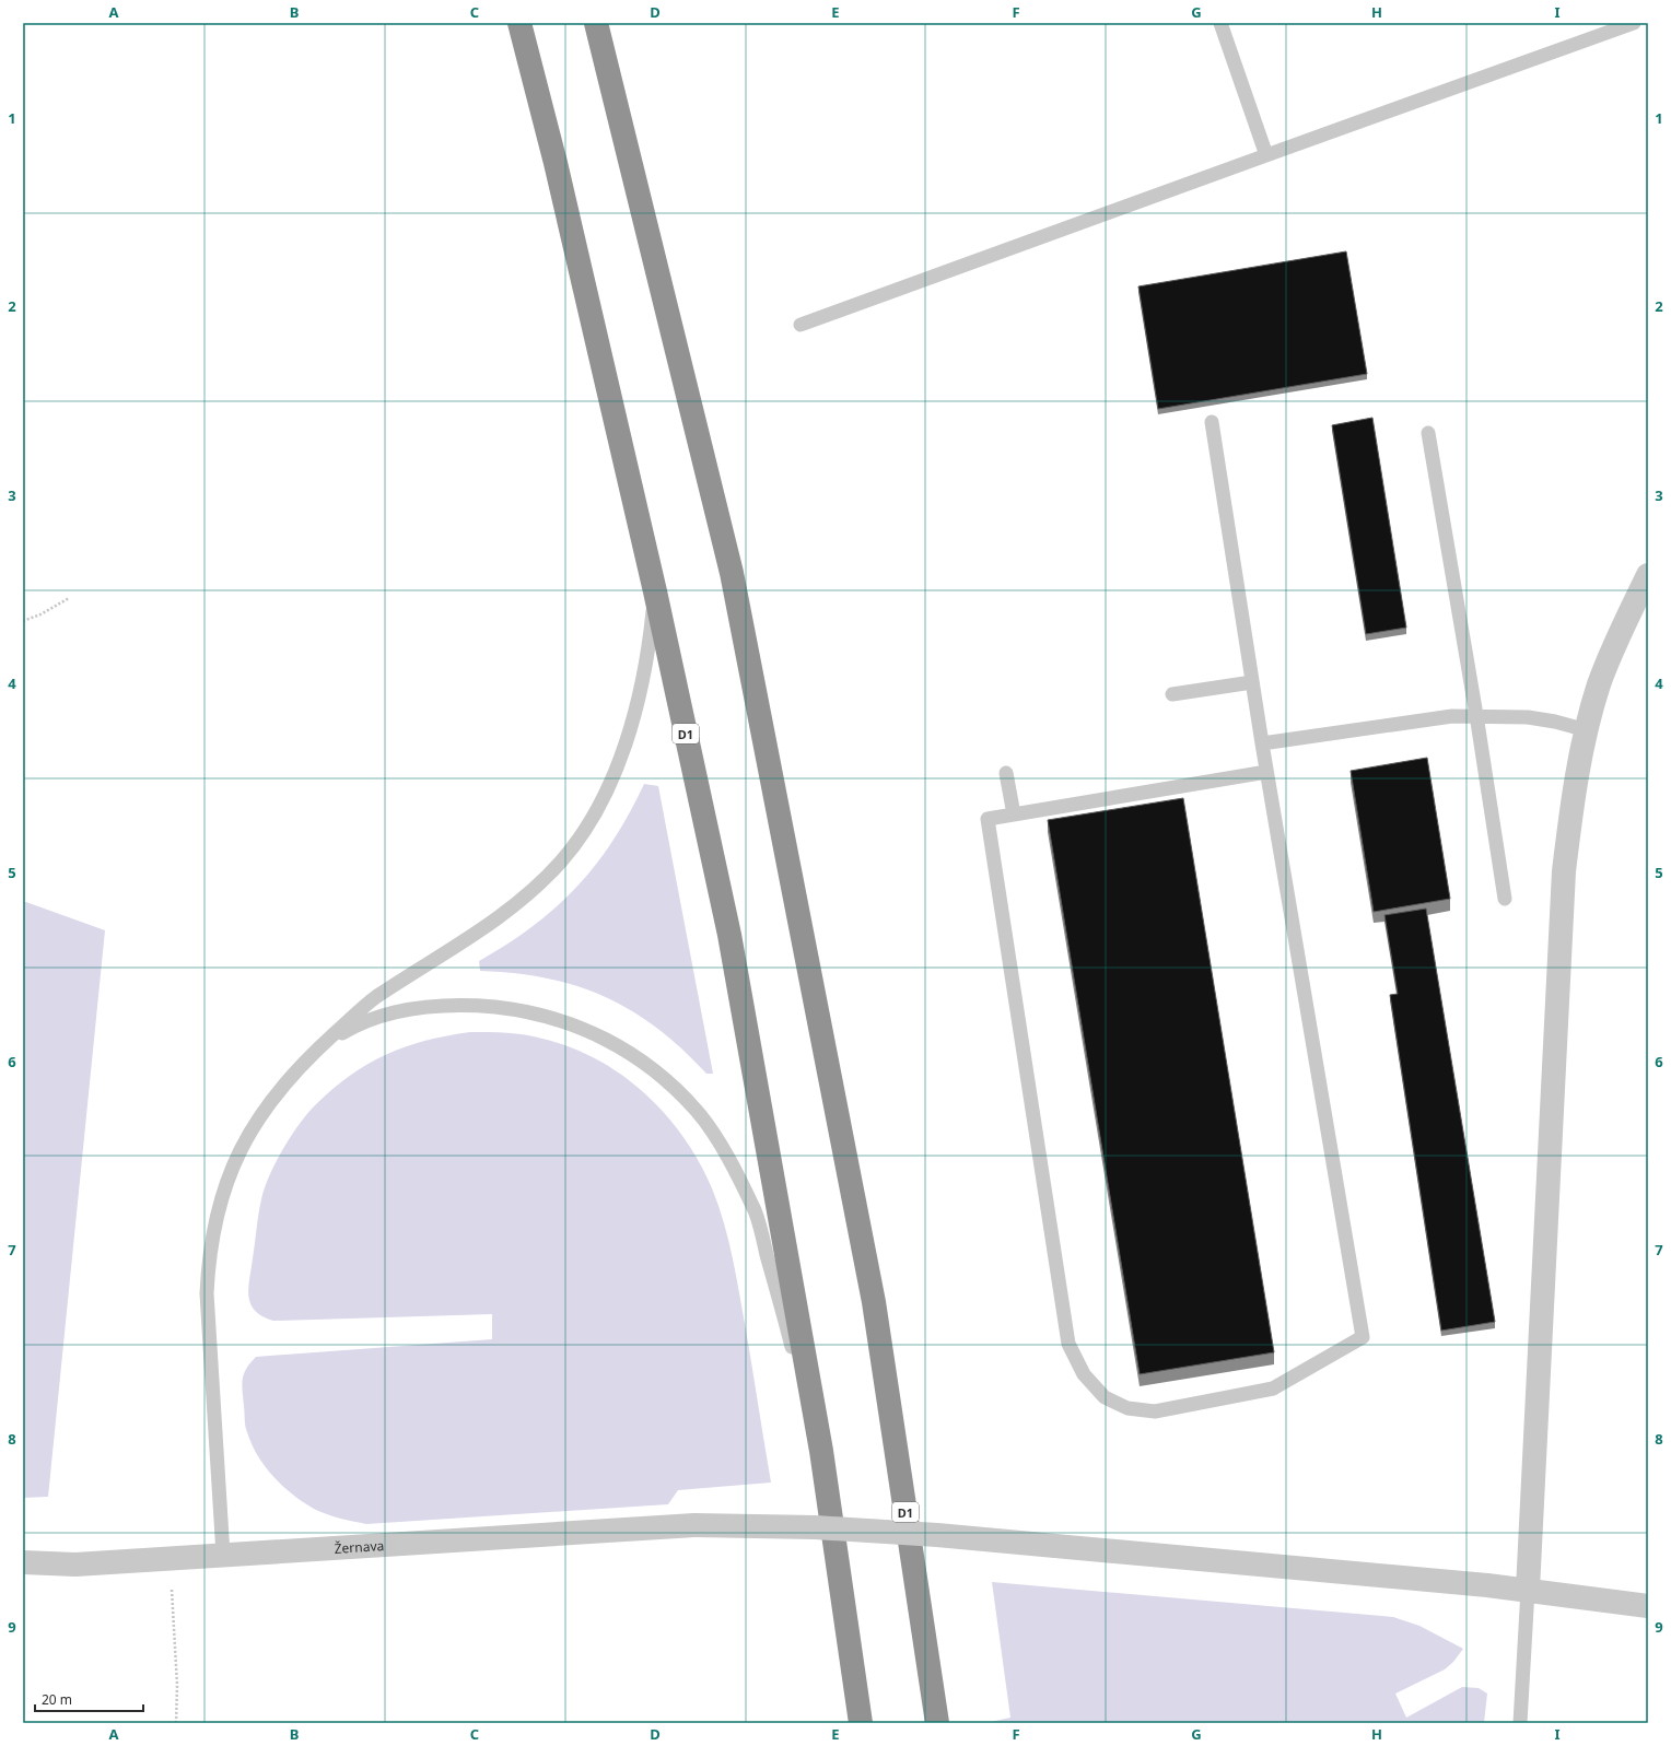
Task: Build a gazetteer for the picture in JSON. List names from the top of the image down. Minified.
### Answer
{"streets":{"highway":["D1"],"street":["Žernava"]},"scale_bar":"20 m","grid":{"columns":["A","B","C","D","E","F","G","H","I"],"rows":["1","2","3","4","5","6","7","8","9"]}}
